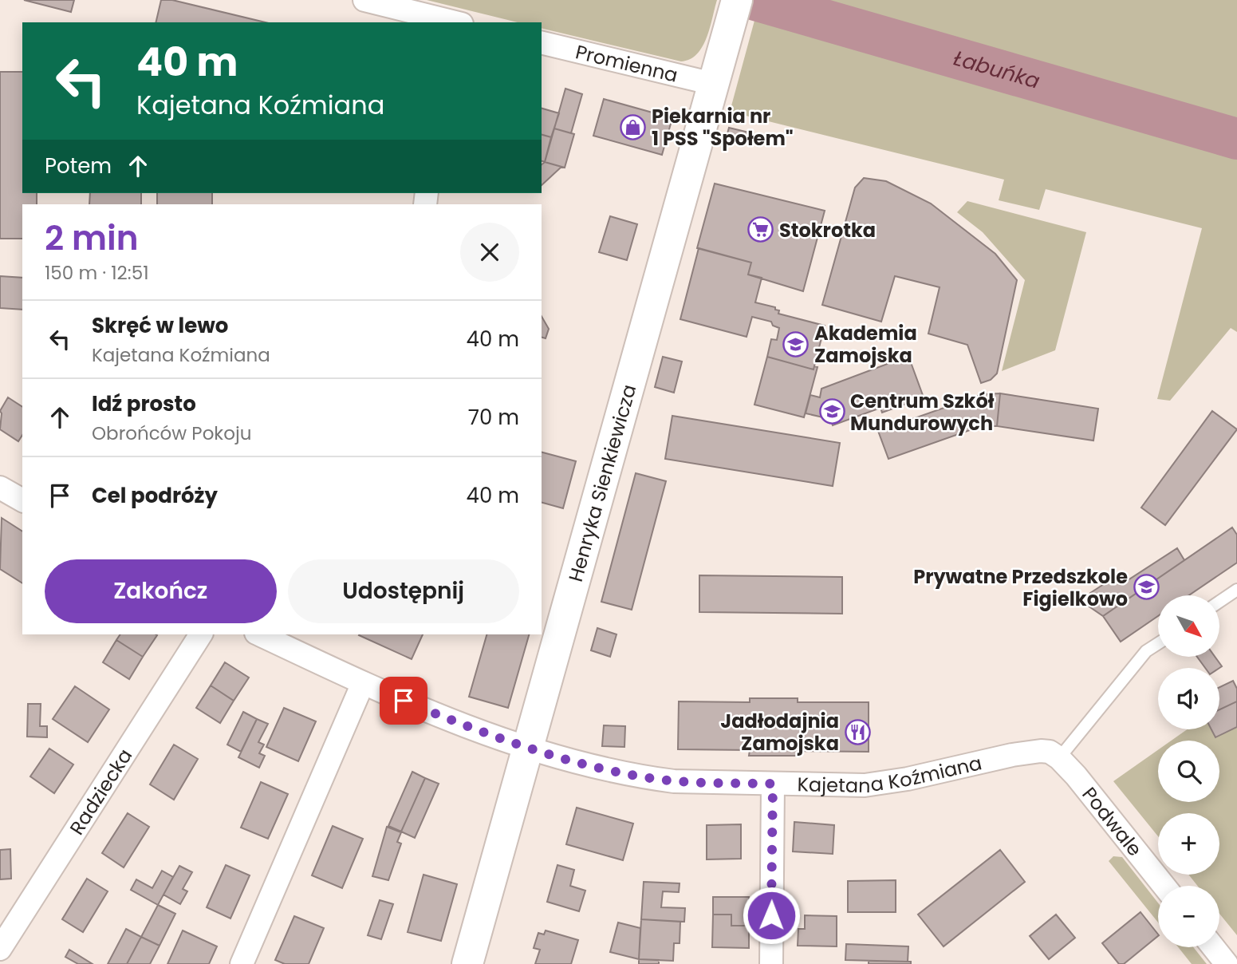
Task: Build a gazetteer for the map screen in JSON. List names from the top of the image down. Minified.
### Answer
{"streets":{"street":["Promienna","Henryka Sienkiewicza","Kajetana Koźmiana","Radziecka","Podwale"]},"crossings":[["Promienna","Henryka Sienkiewicza"],["Henryka Sienkiewicza","Kajetana Koźmiana"],["Kajetana Koźmiana","Podwale"]],"water":["Łabuńka"],"places":{"shop":["Piekarnia nr 1 PSS \"Społem\""],"supermarket":["Stokrotka"],"school or university":["Akademia Zamojska","Centrum Szkół Mundurowych","Prywatne Przedszkole Figielkowo"],"restaurant":["Jadłodajnia Zamojska"]},"north":"bottom right","page":{"turn":["40 m","Kajetana Koźmiana"],"then":"Potem","heading":["2 min","150 m · 12:51"],"list":[{"name":"Skręć w lewo","note":"Kajetana Koźmiana","value":"40 m"},{"name":"Idź prosto","note":"Obrońców Pokoju","value":"70 m"},{"name":"Cel podróży","value":"40 m"}],"buttons":["Zakończ","Udostępnij"],"map_buttons":["+","−"]}}
